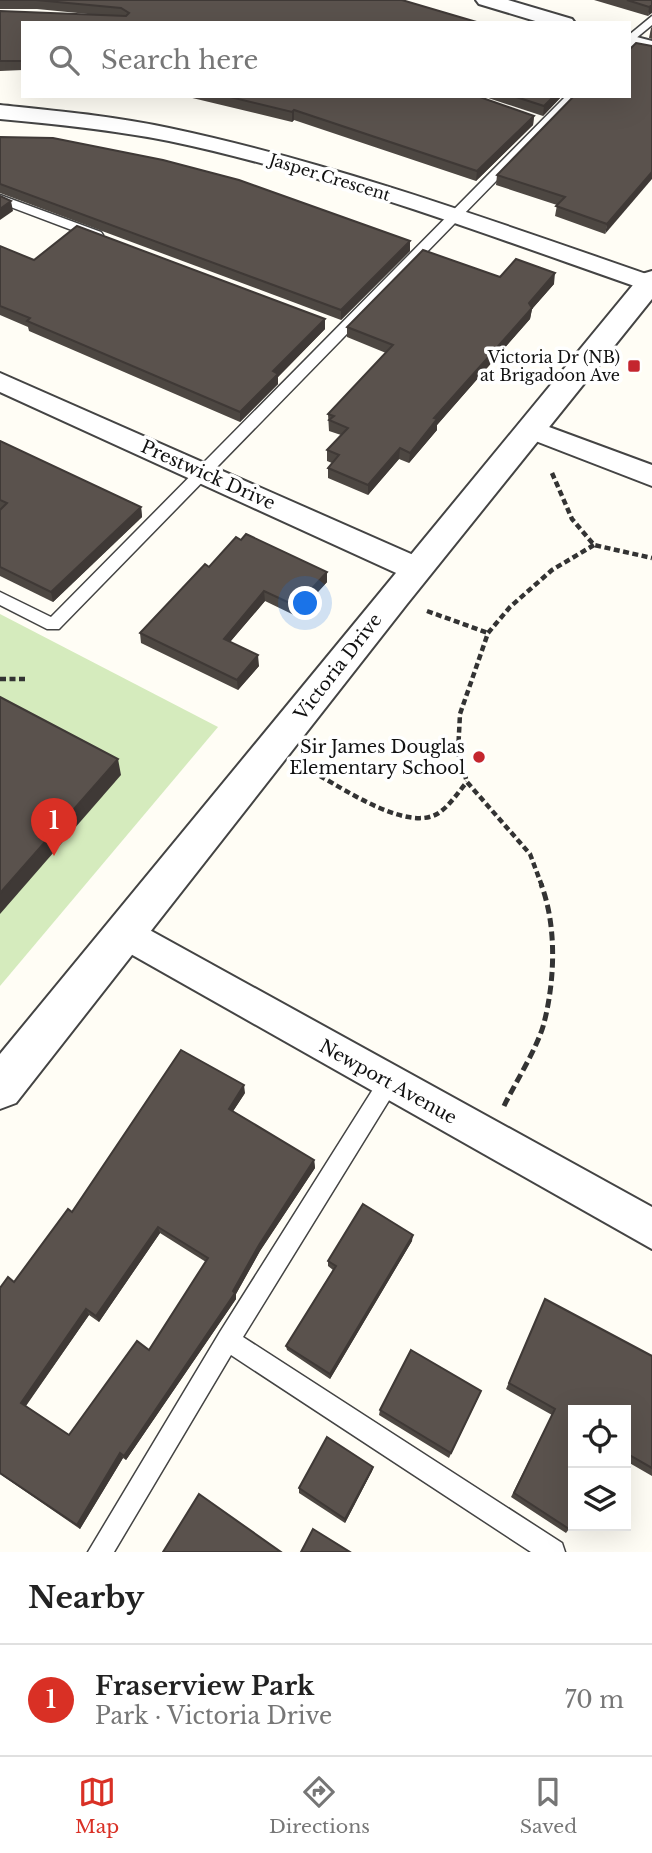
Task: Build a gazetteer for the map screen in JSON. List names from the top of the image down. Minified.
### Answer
{"streets":{"street":["Jasper Crescent","Prestwick Drive","Victoria Drive","Newport Avenue"]},"crossings":[["Jasper Crescent","Victoria Drive"],["Prestwick Drive","Victoria Drive"],["Victoria Drive","Newport Avenue"]],"places":{"transit":["Victoria Dr (NB) at Brigadoon Ave"],"other":["Sir James Douglas Elementary School"]},"page":{"search":"Search here","pins":"1","heading":"Nearby","list":[{"mark":"1","name":"Fraserview Park","note":"Park · Victoria Drive","value":"70 m"}],"nav":["Map","Directions","Saved"]}}
